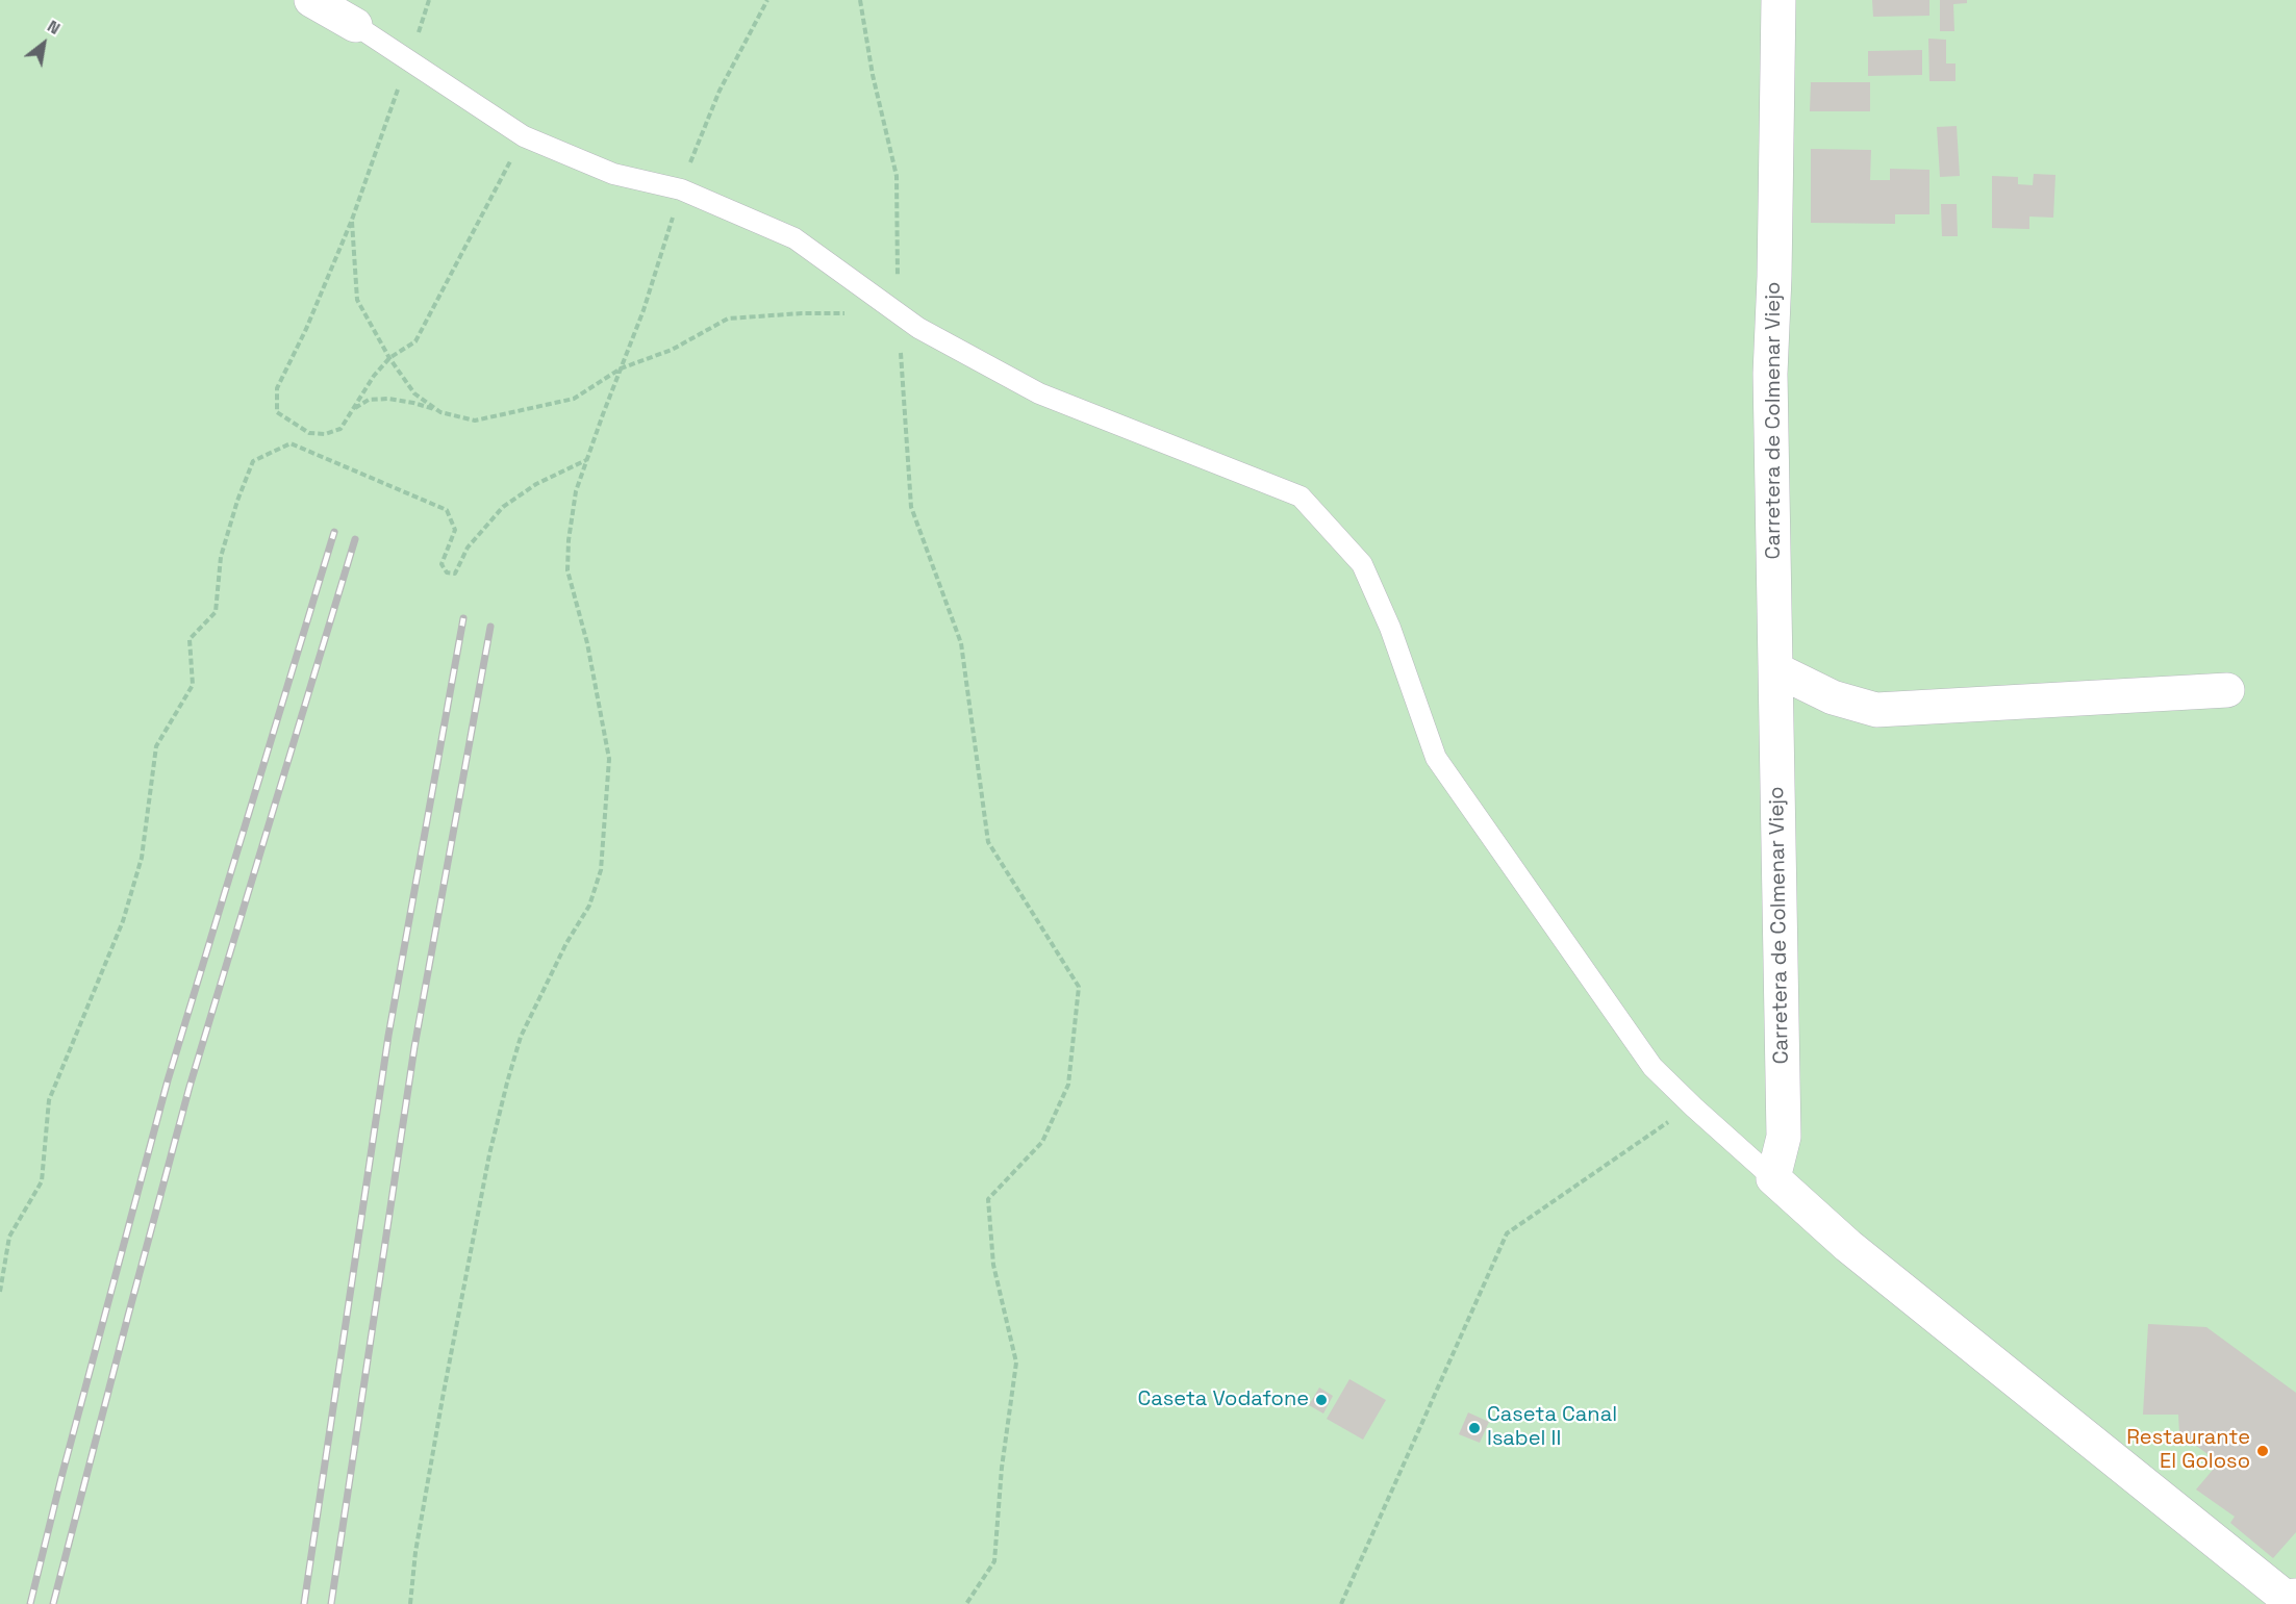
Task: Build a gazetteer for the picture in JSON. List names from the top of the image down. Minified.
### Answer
{"streets":{"street":["Carretera de Colmenar Viejo"]},"places":["Caseta Vodafone","Caseta Canal Isabel II","Restaurante El Goloso"],"north":"top right"}
